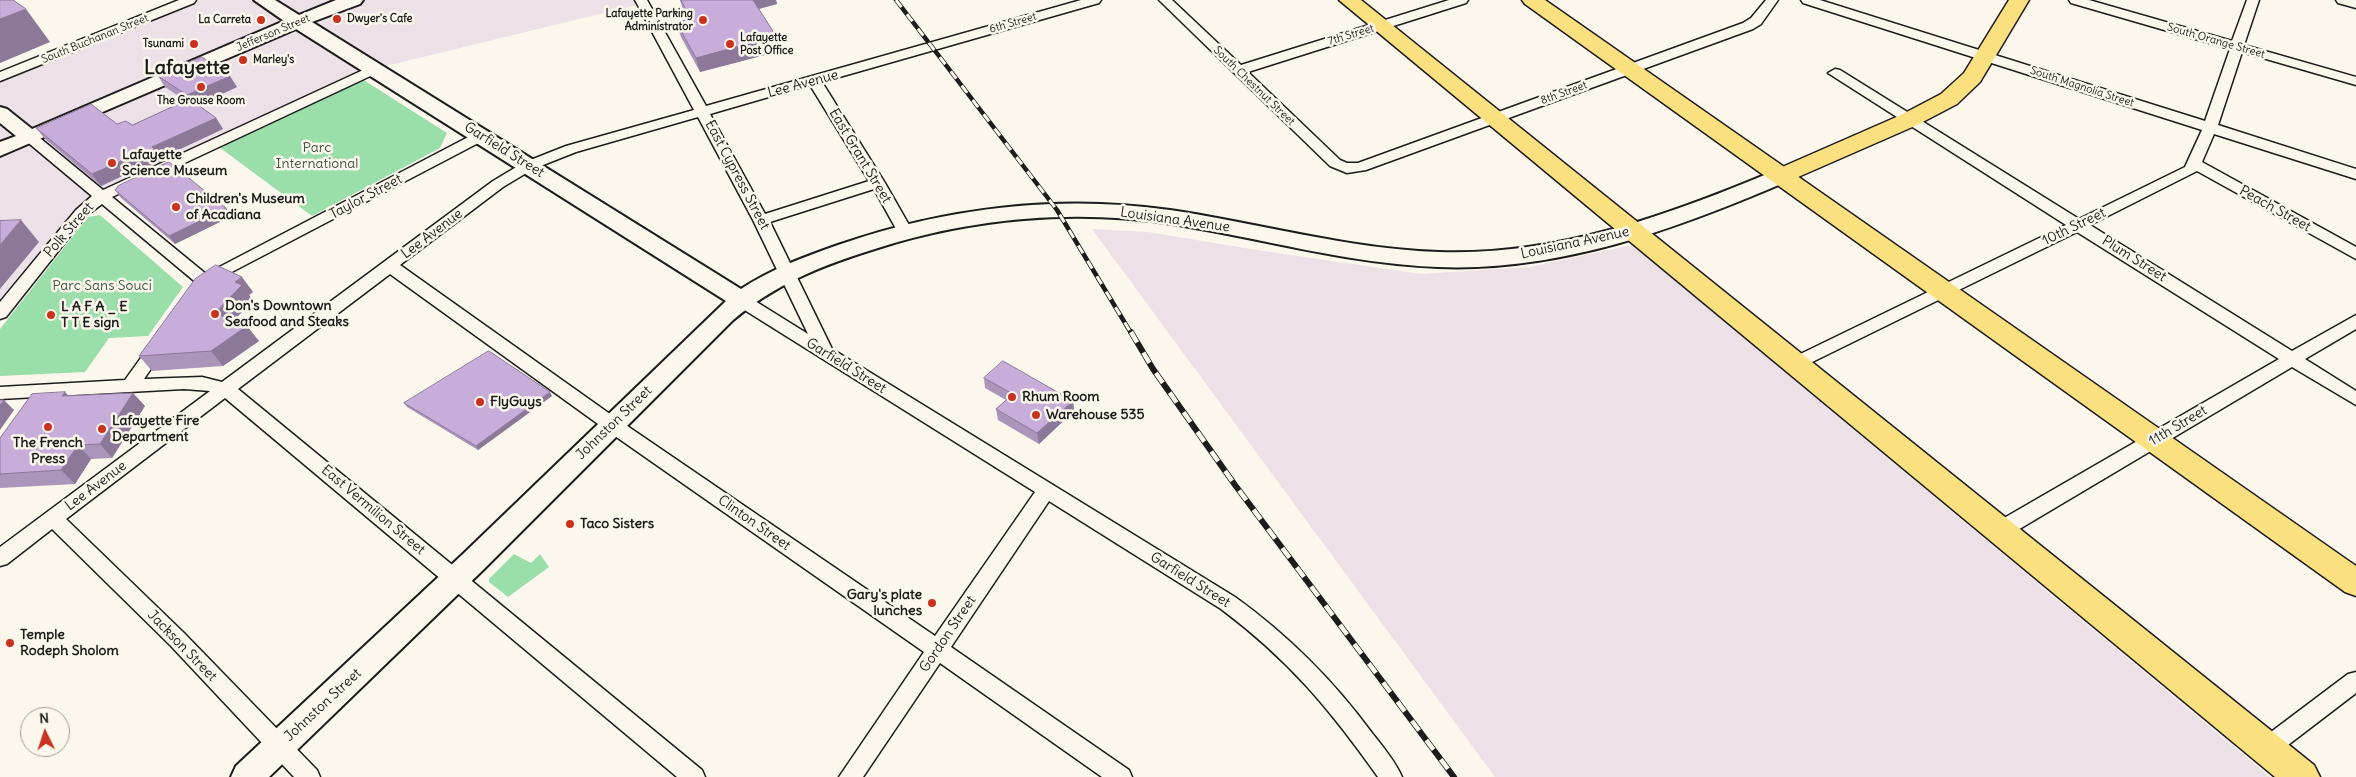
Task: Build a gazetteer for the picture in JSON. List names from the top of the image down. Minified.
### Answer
{"streets":{"main road":["Jefferson Street","Garfield Street","Louisiana Avenue","Johnston Street"],"street":["6th Street","7th Street","South Buchanan Street","South Orange Street","Lee Avenue","South Chestnut Street","South Magnolia Street","8th Street","East Grant Street","East Cypress Street","Taylor Street","Peach Street","10th Street","Polk Street","Plum Street","11th Street","East Vermilion Street","Clinton Street","Gordon Street","Jackson Street"]},"crossings":[["6th Street","Lee Avenue"],["Jefferson Street","Garfield Street"],["7th Street","South Chestnut Street"],["Lee Avenue","Garfield Street"],["Lee Avenue","East Grant Street"],["Lee Avenue","East Cypress Street"],["Lee Avenue","East Vermilion Street"],["Lee Avenue","Clinton Street"],["Lee Avenue","Jackson Street"],["South Chestnut Street","8th Street"],["South Magnolia Street","Louisiana Avenue"],["Garfield Street","East Cypress Street"],["Garfield Street","Taylor Street"],["Garfield Street","Polk Street"],["Garfield Street","Johnston Street"],["Garfield Street","Gordon Street"],["East Grant Street","Johnston Street"],["East Cypress Street","Johnston Street"],["Peach Street","10th Street"],["Louisiana Avenue","Plum Street"],["Louisiana Avenue","Johnston Street"],["10th Street","Plum Street"],["Plum Street","11th Street"],["Johnston Street","East Vermilion Street"],["Johnston Street","Clinton Street"],["Johnston Street","Jackson Street"],["Clinton Street","Gordon Street"]],"districts":["Lafayette"],"parks":["Parc International","Parc Sans Souci"],"places":["Dwyer's Cafe","La Carreta","Lafayette Parking Administrator","Tsunami","Lafayette Post Office","Marley's","The Grouse Room","Lafayette Science Museum","Children's Museum of Acadiana","Don's Downtown Seafood and Steaks","L A F A _ E T T E sign","Rhum Room","FlyGuys","Warehouse 535","The French Press","Lafayette Fire Department","Taco Sisters","Gary's plate lunches","Temple Rodeph Sholom"],"north":"top"}
